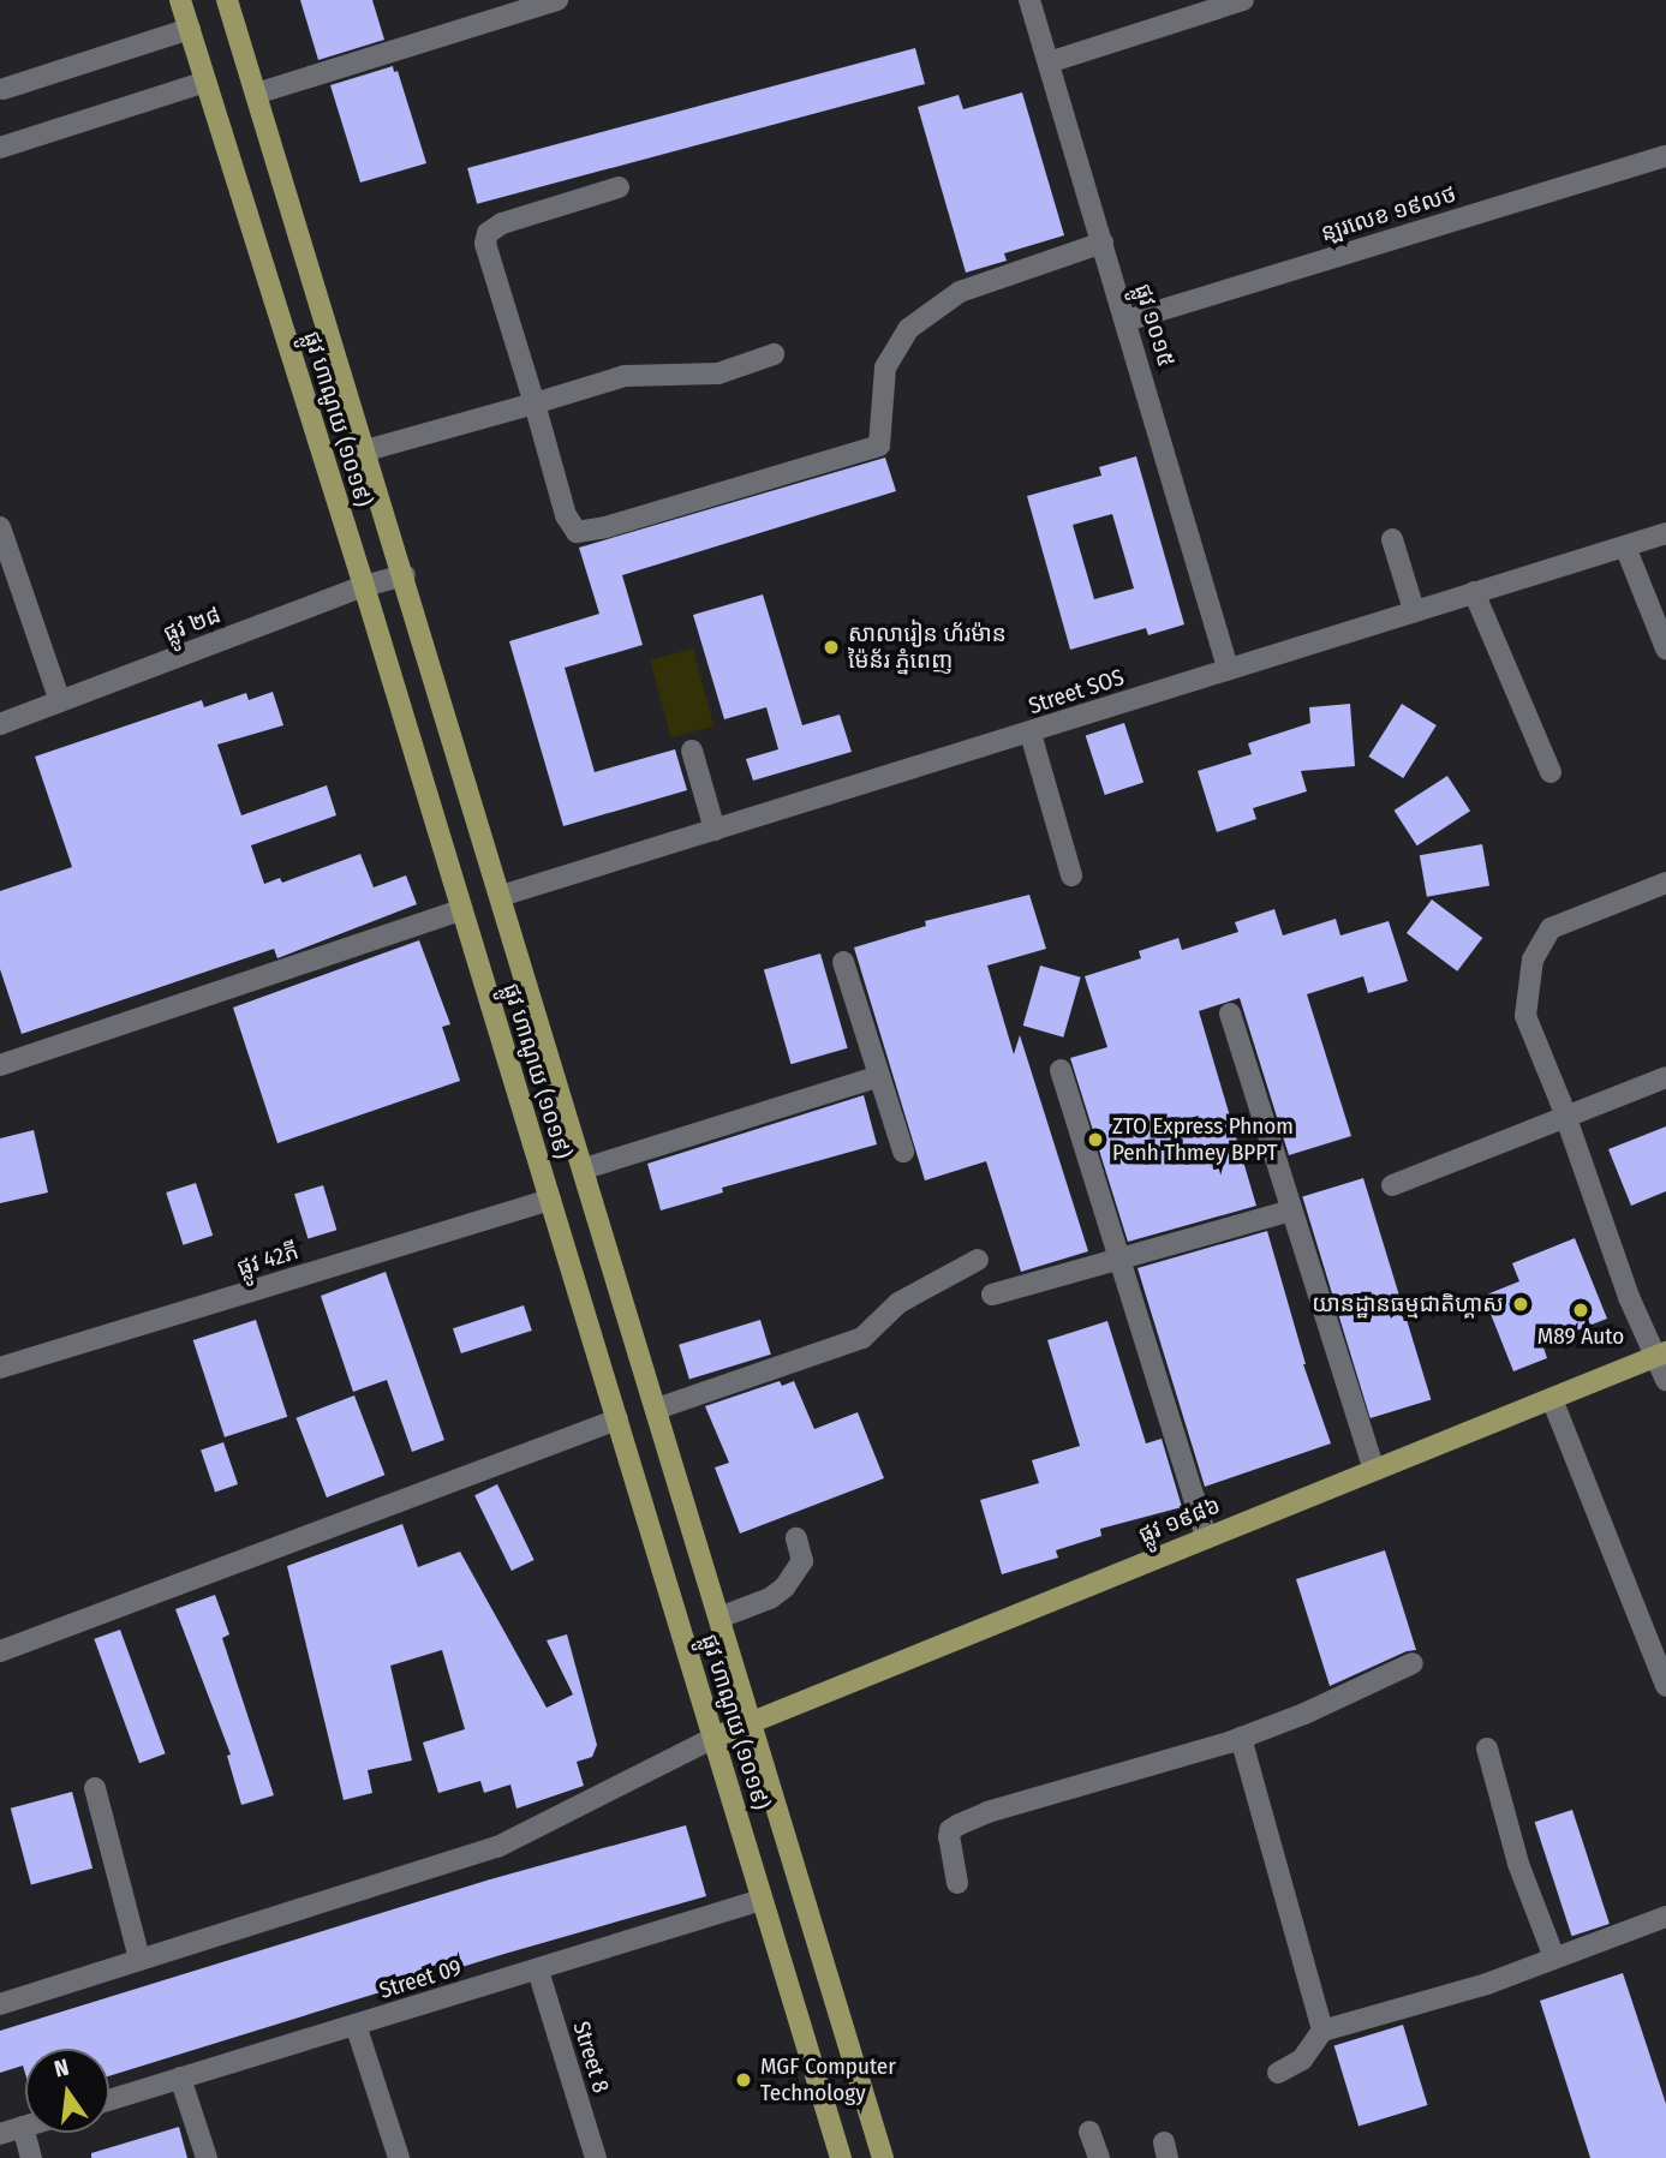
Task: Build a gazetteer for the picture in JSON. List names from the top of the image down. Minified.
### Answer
{"streets":{"main road":["ផ្លូវ ហាណូយ (១០១៩)","ផ្លូវ ១៩៨៦"],"street":["ន្ឡរលេខ ១៩លថ","ផ្លូវ ១០១៥","ផ្លូវ ២៨","Street SOS","ផ្លូវ 42ភី","Street 09","Street 8"]},"crossings":[["ន្ឡរលេខ ១៩លថ","ផ្លូវ ១០១៥"],["ផ្លូវ ១០១៥","Street SOS"],["ផ្លូវ ហាណូយ (១០១៩)","ផ្លូវ ២៨"],["ផ្លូវ ហាណូយ (១០១៩)","Street SOS"],["ផ្លូវ ហាណូយ (១០១៩)","ផ្លូវ 42ភី"],["ផ្លូវ ហាណូយ (១០១៩)","ផ្លូវ ១៩៨៦"],["ផ្លូវ ហាណូយ (១០១៩)","Street 09"],["Street 09","Street 8"]],"places":["សាលារៀន ហ័រម៉ាន ម៉ៃន័រ ភ្នំពេញ","ZTO Express Phnom Penh Thmey BPPT","យានដ្ឋានធម្មជាតិហ្គាស","M89 Auto","MGF Computer Technology"],"north":"top"}
